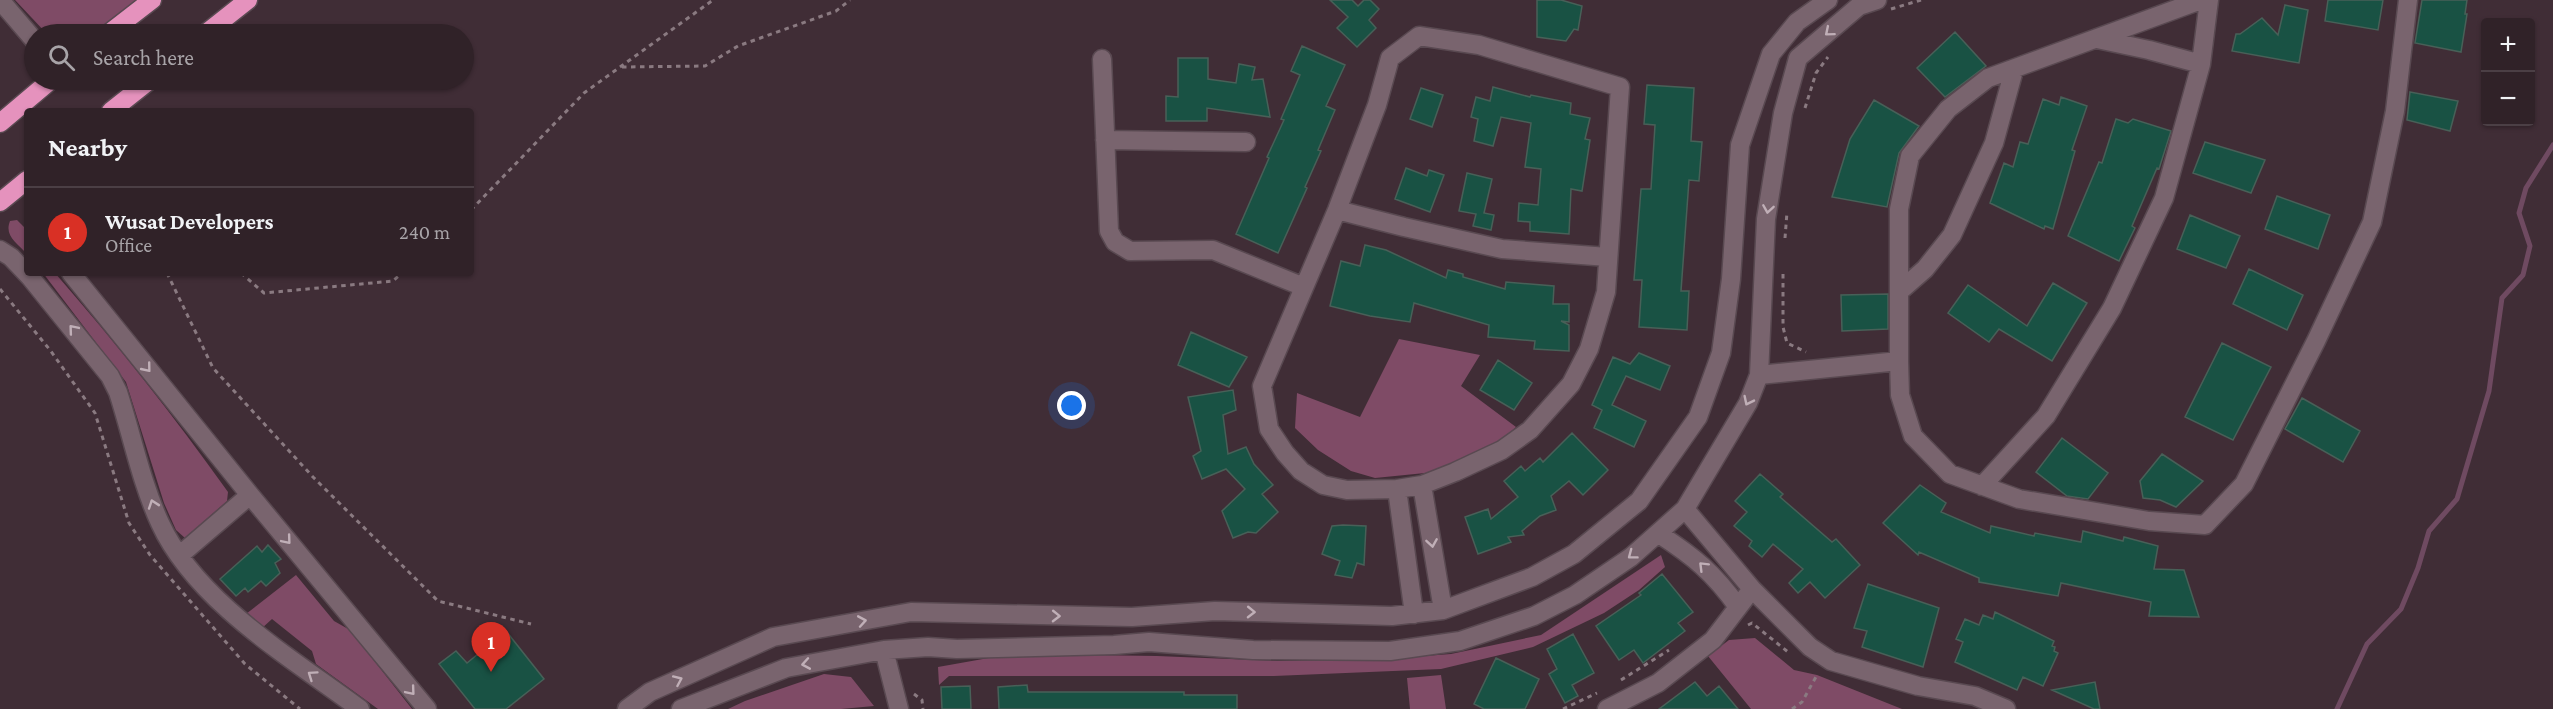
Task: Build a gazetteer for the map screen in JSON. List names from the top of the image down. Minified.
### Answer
{"page":{"map_buttons":["+","−"],"search":"Search here","heading":"Nearby","list":[{"mark":"1","name":"Wusat Developers","note":"Office","value":"240 m"}],"pins":"1"}}
